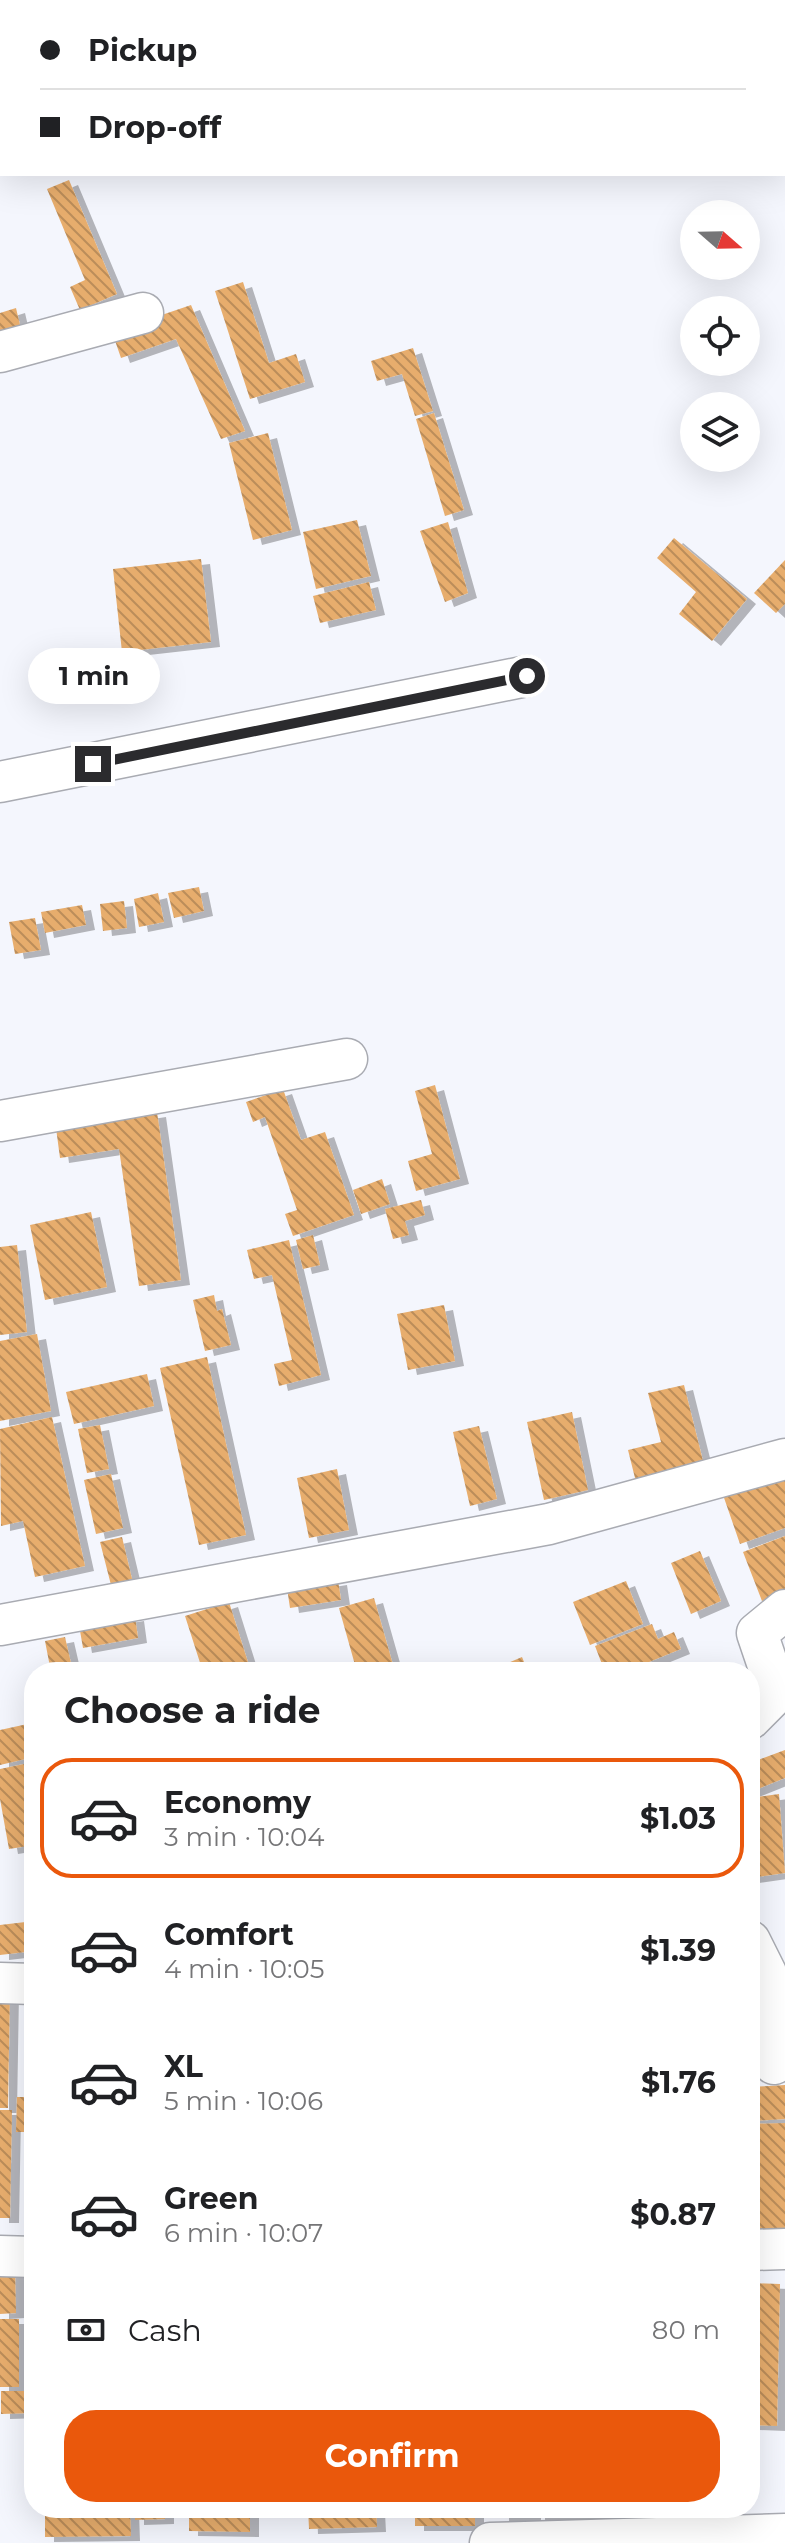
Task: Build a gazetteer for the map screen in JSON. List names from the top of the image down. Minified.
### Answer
{"north":"right","page":{"banner":["Pickup","Drop-off"],"bubble":"1 min","heading":"Choose a ride","list":[{"name":"Economy","note":"3 min · 10:04","value":"$1.03"},{"name":"Comfort","note":"4 min · 10:05","value":"$1.39"},{"name":"XL","note":"5 min · 10:06","value":"$1.76"},{"name":"Green","note":"6 min · 10:07","value":"$0.87"}],"pay":["Cash","80 m"],"buttons":"Confirm"}}
